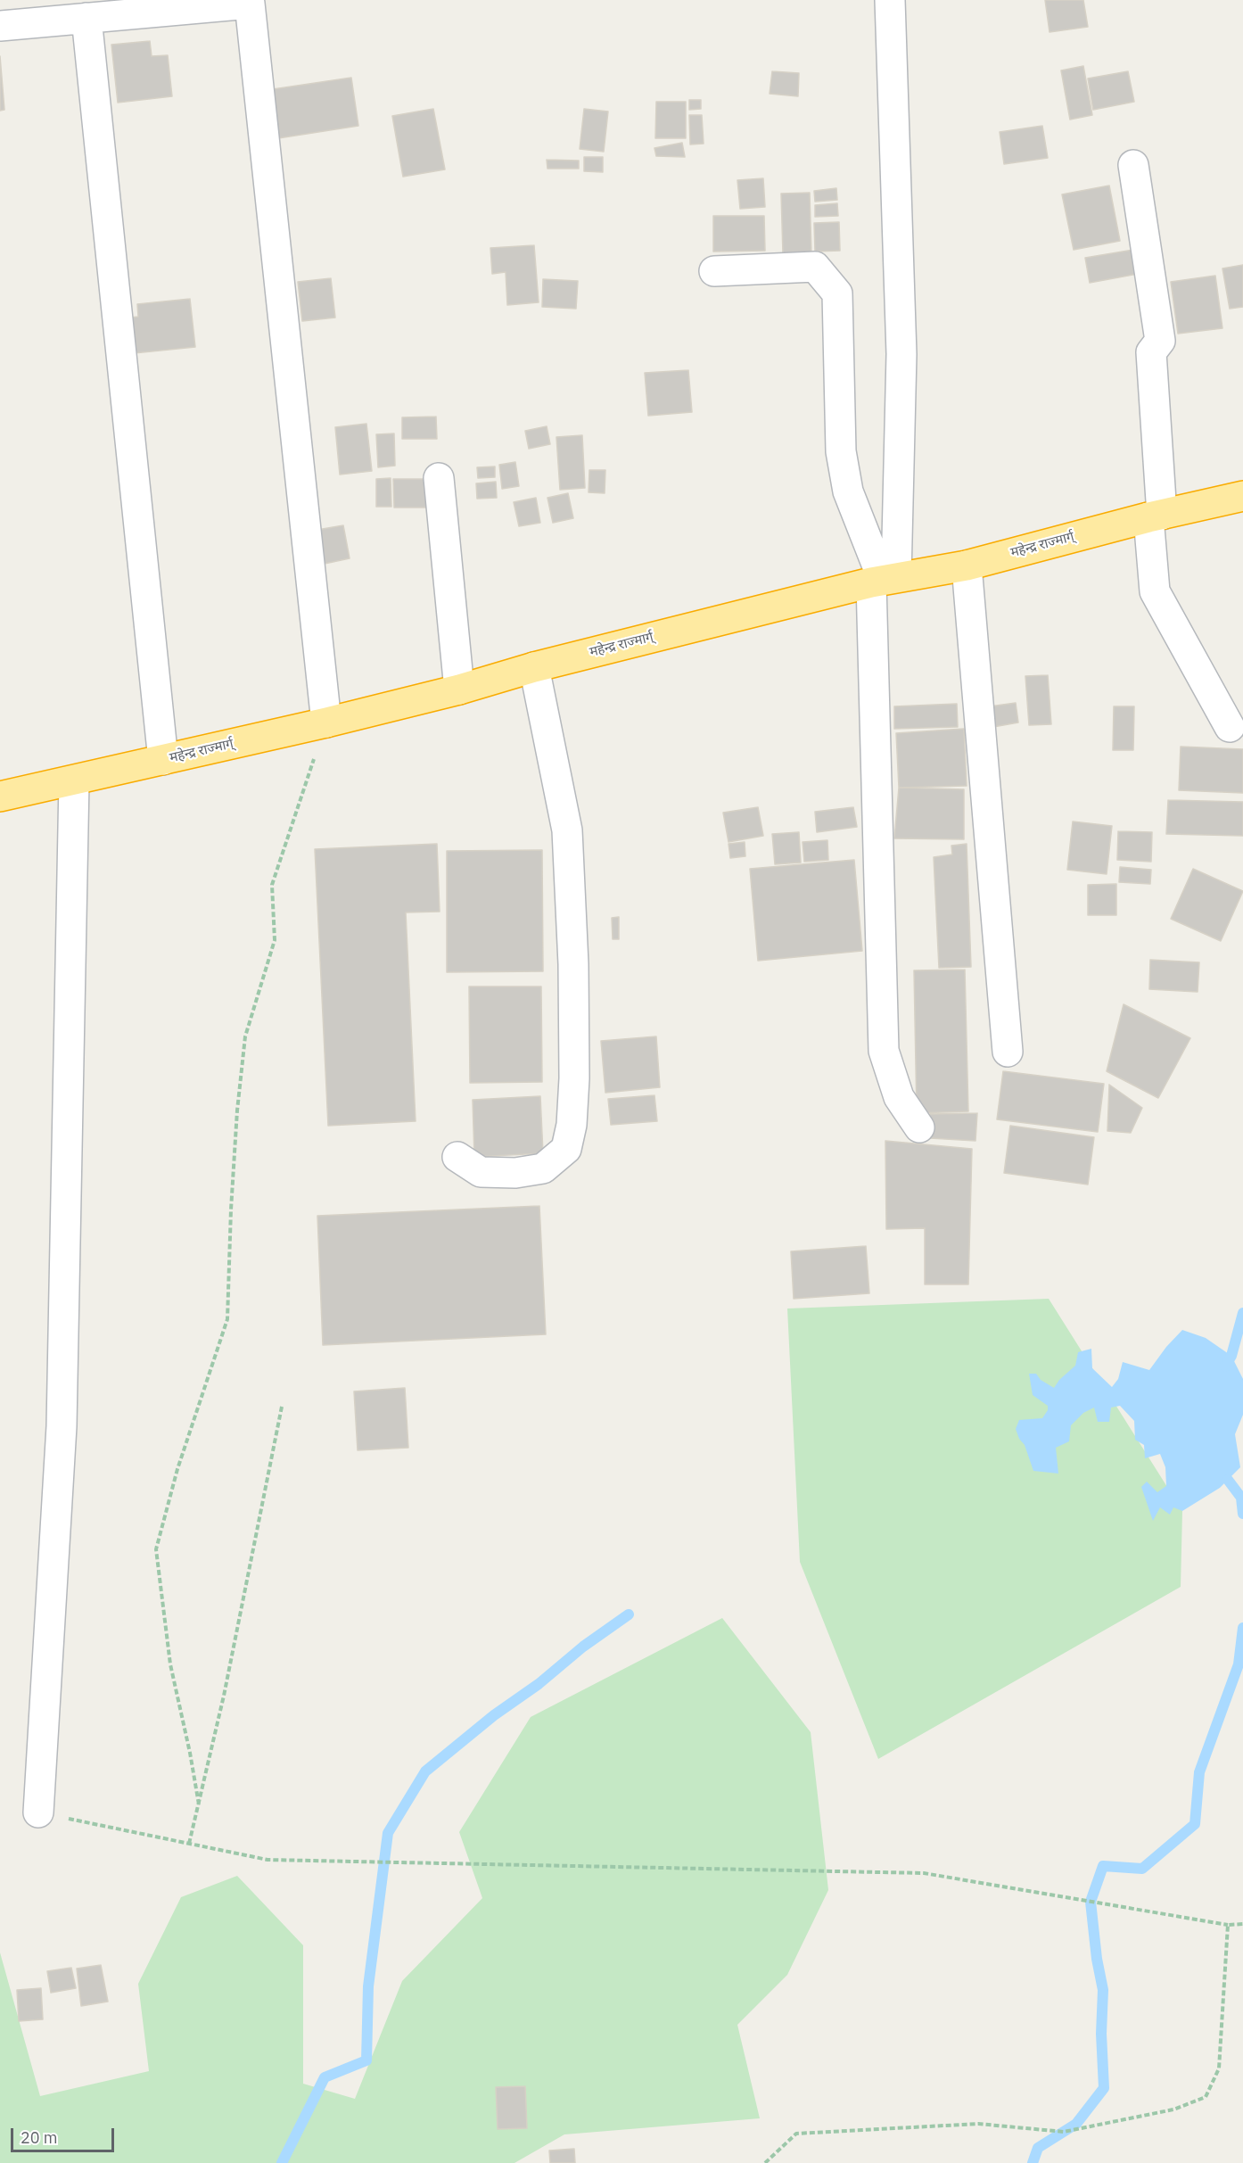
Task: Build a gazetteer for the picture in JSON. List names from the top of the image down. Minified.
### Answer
{"streets":{"highway":["महेन्द्र राज्मार्ग्"]},"scale_bar":"20 m"}
